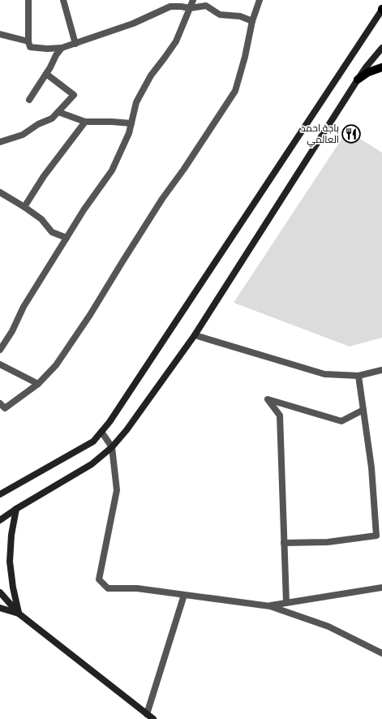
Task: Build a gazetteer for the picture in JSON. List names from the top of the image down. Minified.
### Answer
{"places":{"restaurant":["باجة احمد العالمي"]}}
